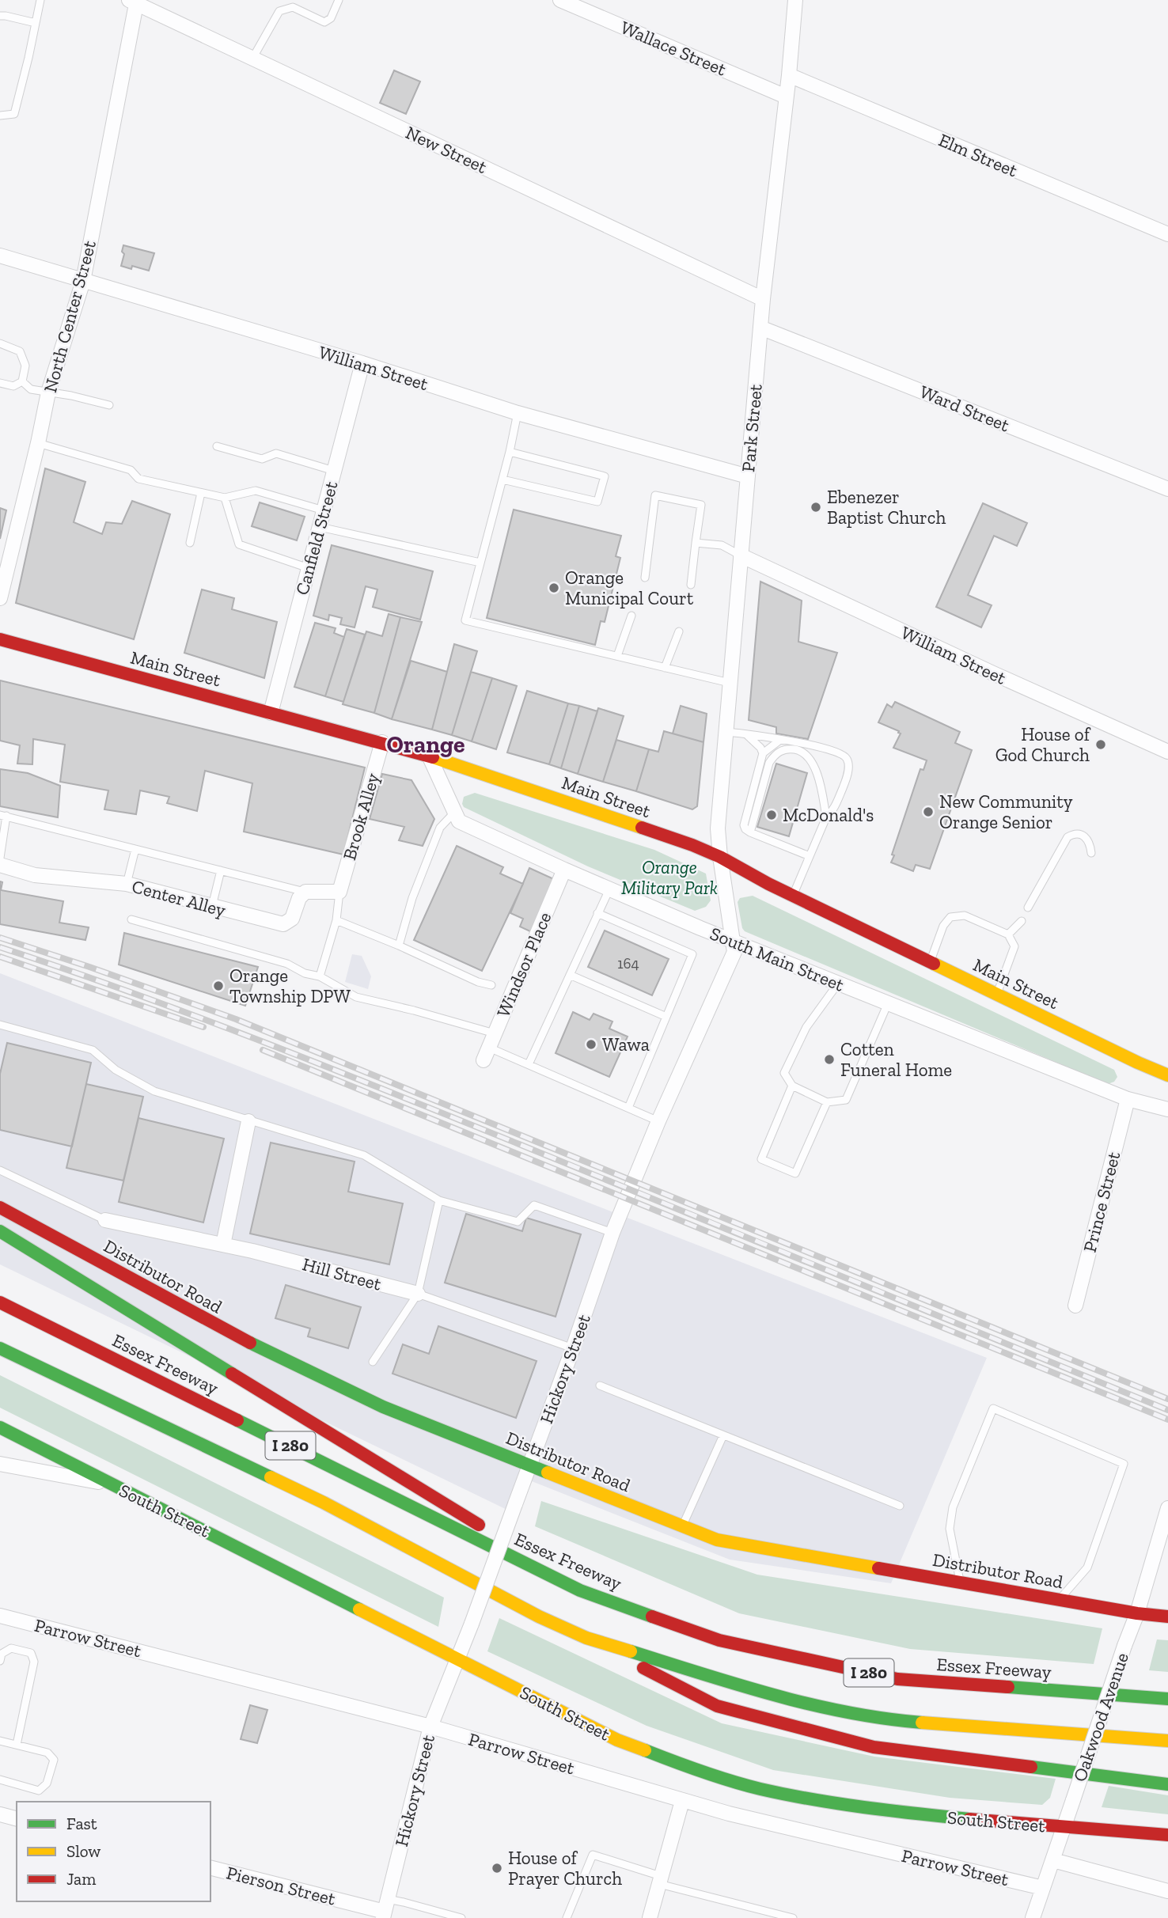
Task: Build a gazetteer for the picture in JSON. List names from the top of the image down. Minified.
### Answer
{"streets":{"main road":["Main Street","Distributor Road","Essex Freeway","I 280","South Street"],"street":["Wallace Street","New Street","Elm Street","North Center Street","William Street","Ward Street","Park Street","Canfield Street","Brook Alley","Center Alley","South Main Street","Windsor Place","Prince Street","Hill Street","Hickory Street","Parrow Street","Oakwood Avenue","Pierson Street"]},"crossings":[["Wallace Street","Park Street"],["New Street","North Center Street"],["New Street","Park Street"],["Elm Street","Park Street"],["North Center Street","William Street"],["William Street","Park Street"],["William Street","Canfield Street"],["Ward Street","Park Street"],["Park Street","Main Street"],["Park Street","Hickory Street"],["Canfield Street","Main Street"],["Main Street","Brook Alley"],["Main Street","South Main Street"],["Main Street","Hickory Street"],["South Main Street","Windsor Place"],["South Main Street","Prince Street"],["South Main Street","Hickory Street"],["Hill Street","Hickory Street"],["Distributor Road","Hickory Street"],["Distributor Road","Oakwood Avenue"],["Hickory Street","South Street"],["Hickory Street","Parrow Street"],["Hickory Street","Pierson Street"],["South Street","Oakwood Avenue"],["Parrow Street","Oakwood Avenue"]],"districts":["Orange"],"parks":["Orange Military Park"],"places":["Ebenezer Baptist Church","Orange Municipal Court","House of God Church","New Community Orange Senior","McDonald's","Orange Township DPW","Wawa","Cotten Funeral Home","House of Prayer Church"],"house_numbers":["164"],"legend":["Fast","Slow","Jam"]}
